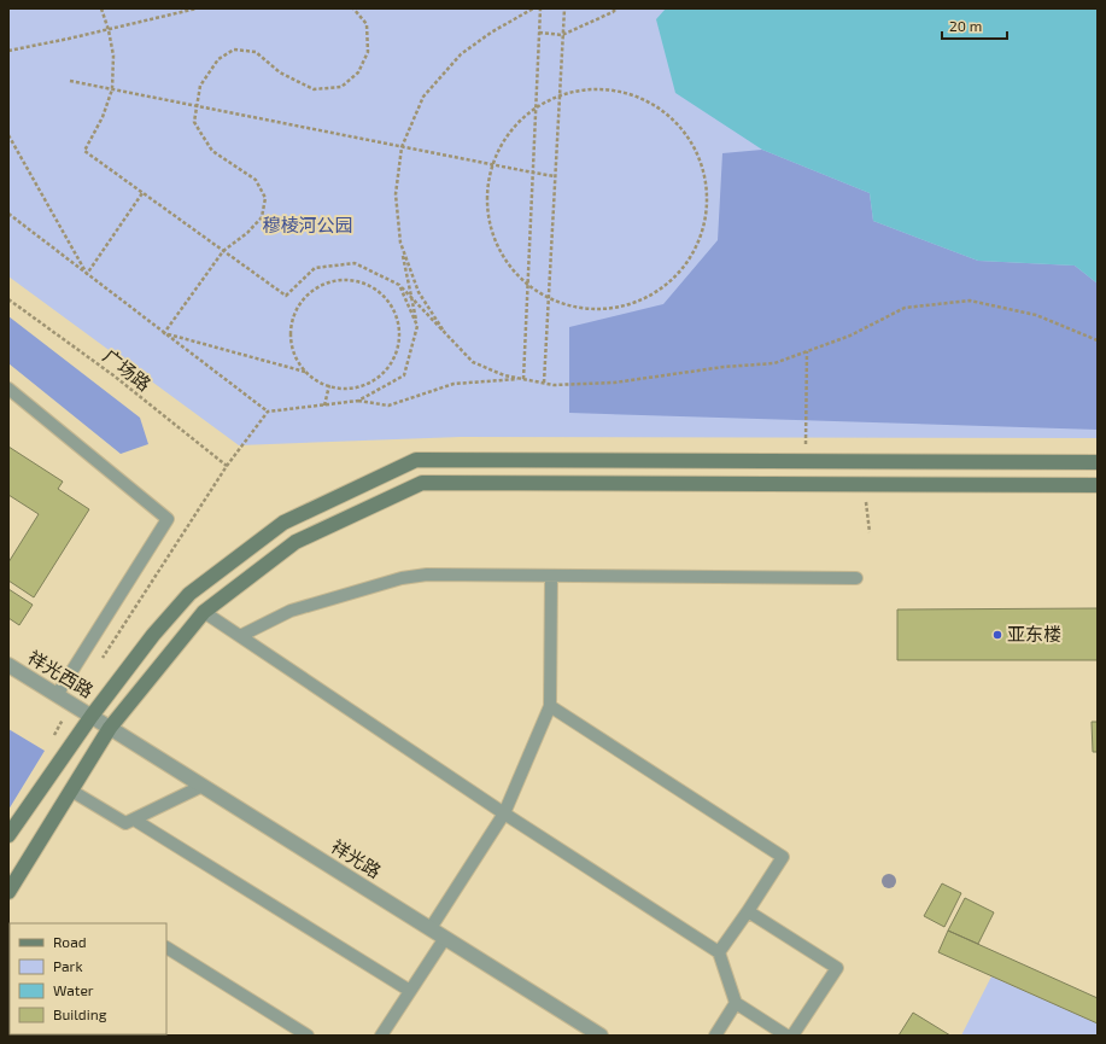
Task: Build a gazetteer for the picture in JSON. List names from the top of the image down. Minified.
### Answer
{"streets":{"street":["祥光西路","祥光路"],"path":["广场路"]},"crossings":[["祥光西路","祥光路"]],"parks":["穆棱河公园"],"places":["亚东楼"],"legend":["Road","Park","Water","Building"],"scale_bar":"20 m"}
